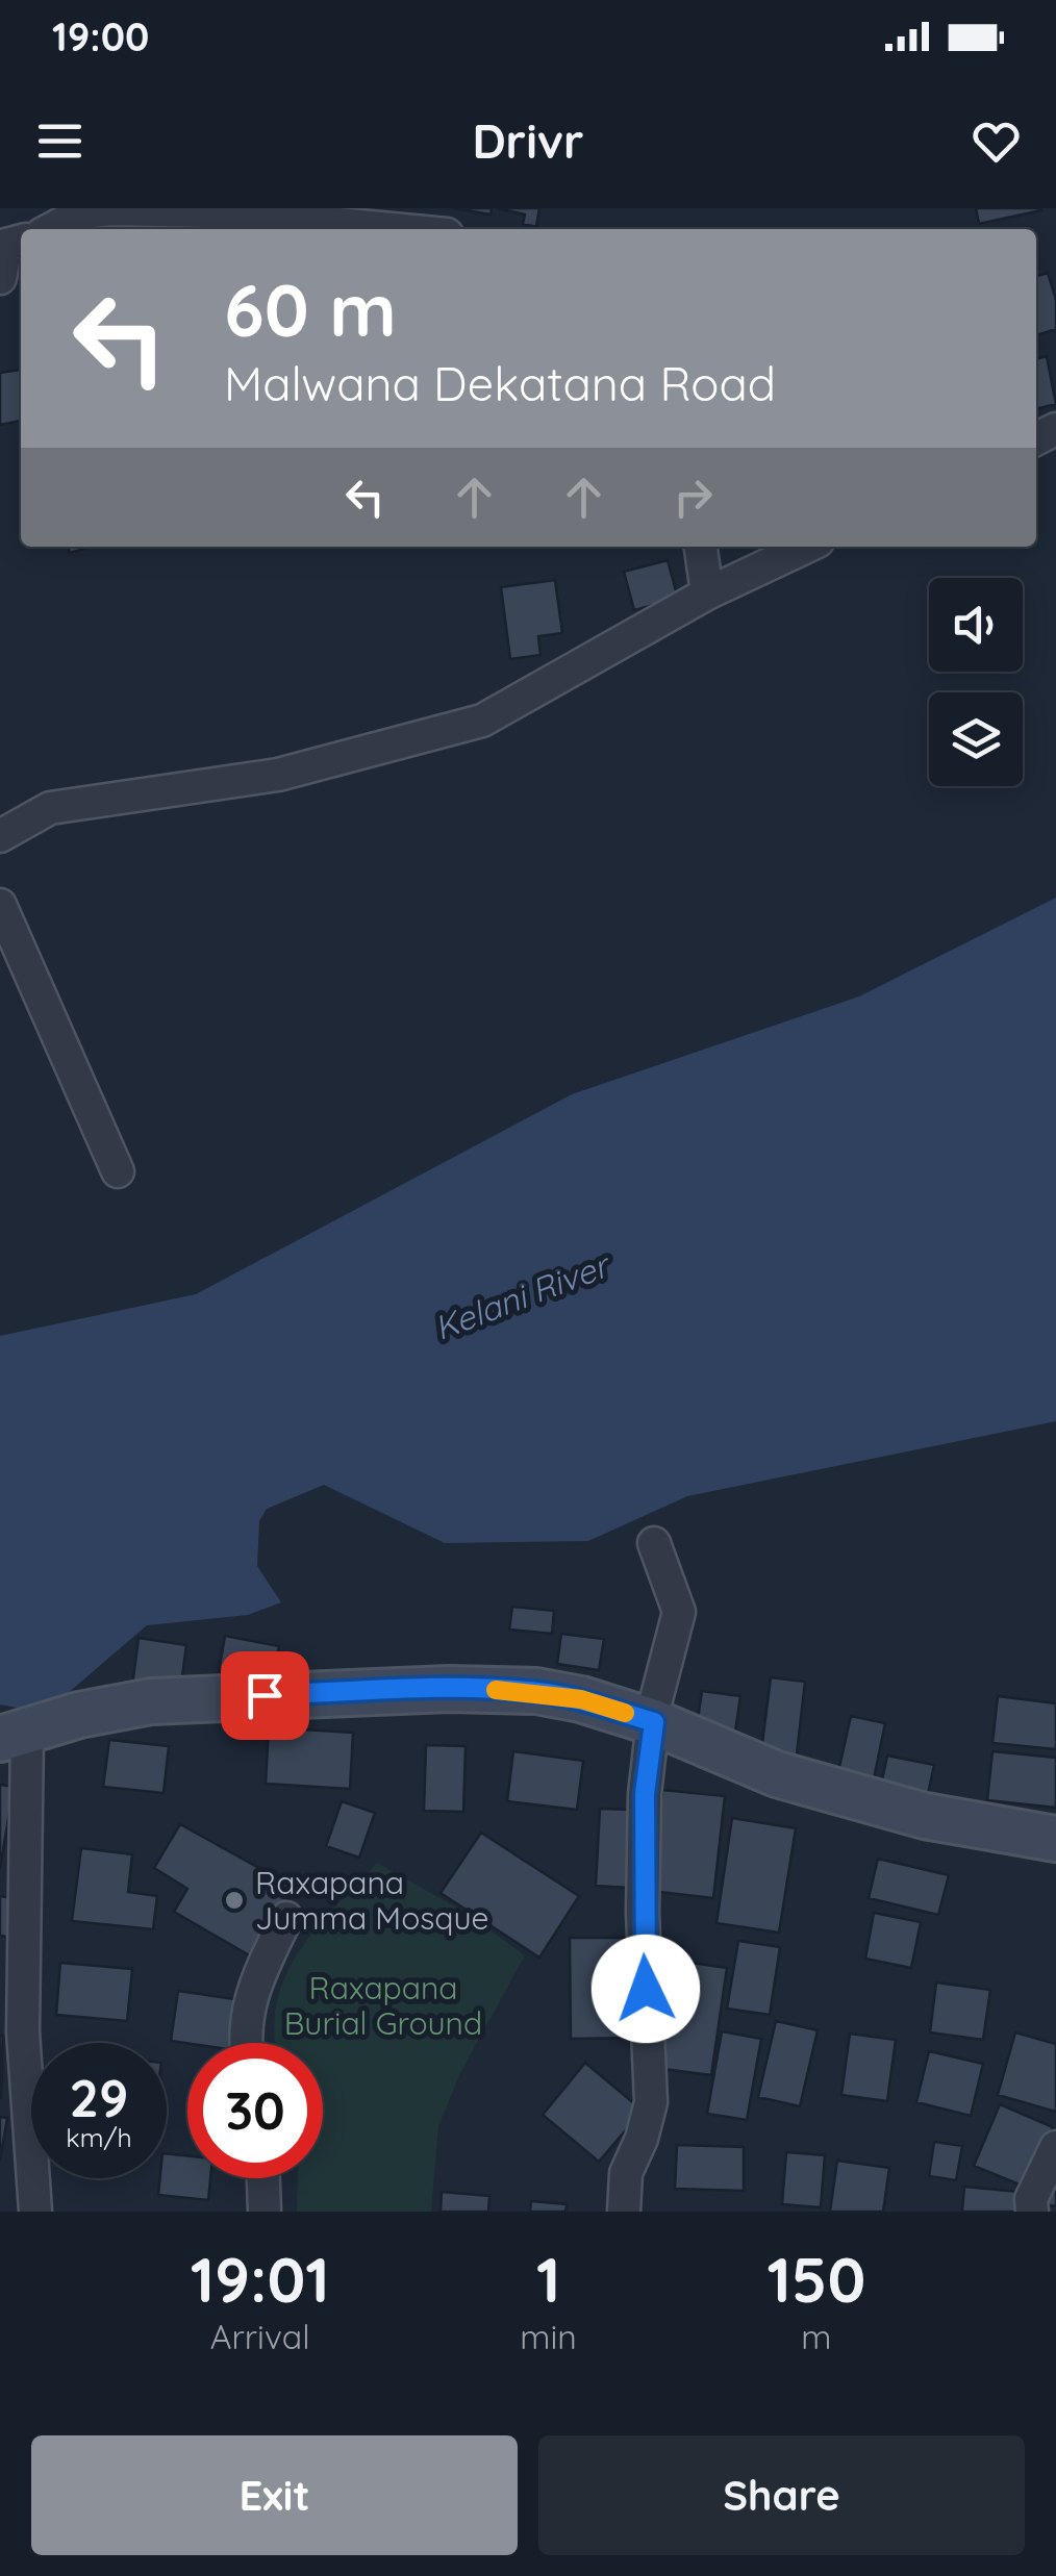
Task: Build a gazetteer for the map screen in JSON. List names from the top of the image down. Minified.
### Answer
{"water":["Kelani River"],"parks":["Raxapana Burial Ground"],"places":["Raxapana Jumma Mosque"],"page":{"status":"19:00","header":"Drivr","turn":["60 m","Malwana Dekatana Road"],"speed":"29 km/h","limit":"30","eta":["19:01","Arrival","1","min","150","m"],"buttons":["Exit","Share"]}}
